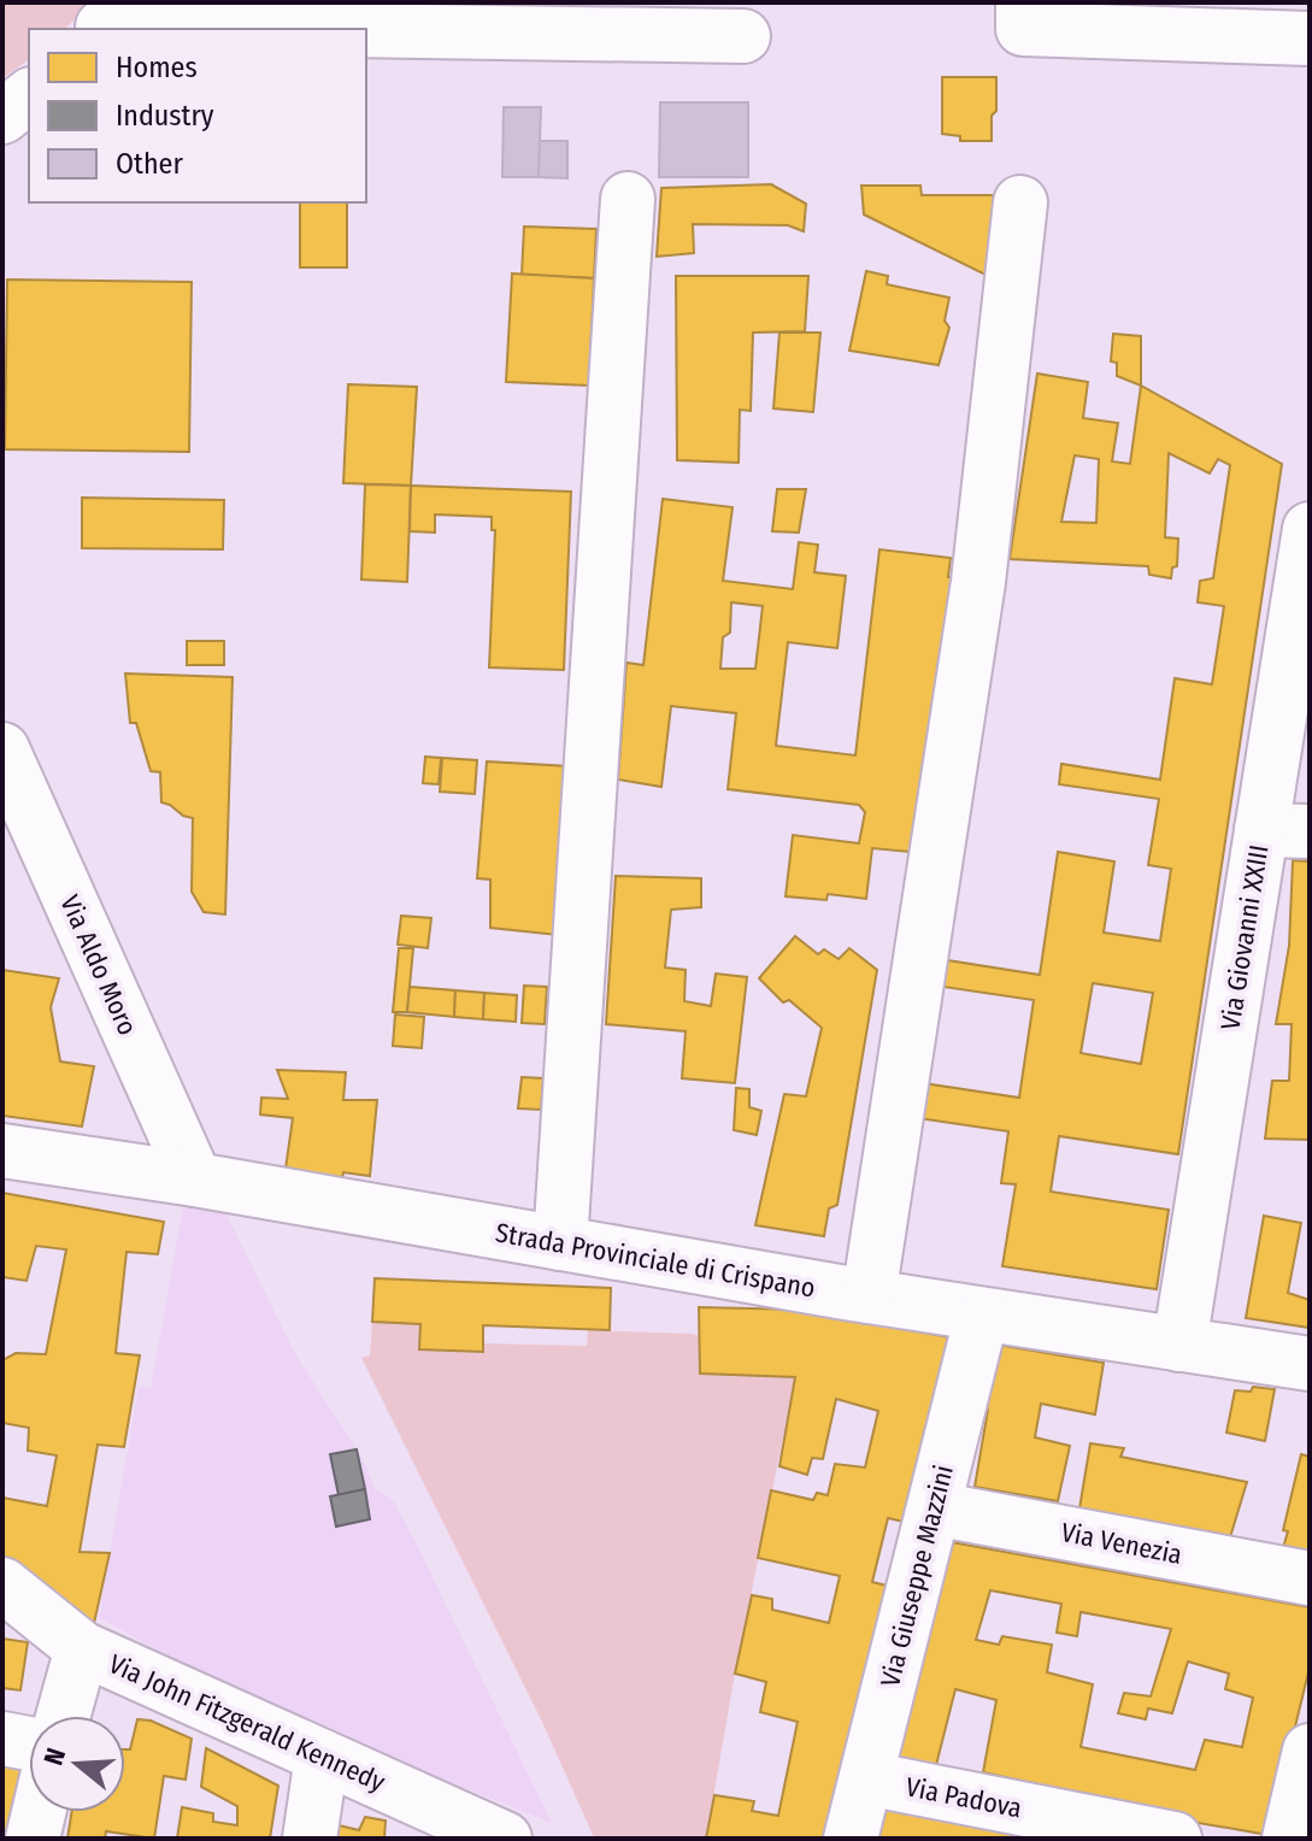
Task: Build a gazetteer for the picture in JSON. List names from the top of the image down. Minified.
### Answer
{"streets":{"street":["Via Giovanni XXIII","Via Aldo Moro","Strada Provinciale di Crispano","Via Venezia","Via Giuseppe Mazzini","Via John Fitzgerald Kennedy","Via Padova"]},"crossings":[["Via Giovanni XXIII","Strada Provinciale di Crispano"],["Via Aldo Moro","Strada Provinciale di Crispano"],["Strada Provinciale di Crispano","Via Giuseppe Mazzini"],["Via Venezia","Via Giuseppe Mazzini"],["Via Giuseppe Mazzini","Via Padova"]],"legend":["Homes","Industry","Other"],"north":"left"}
